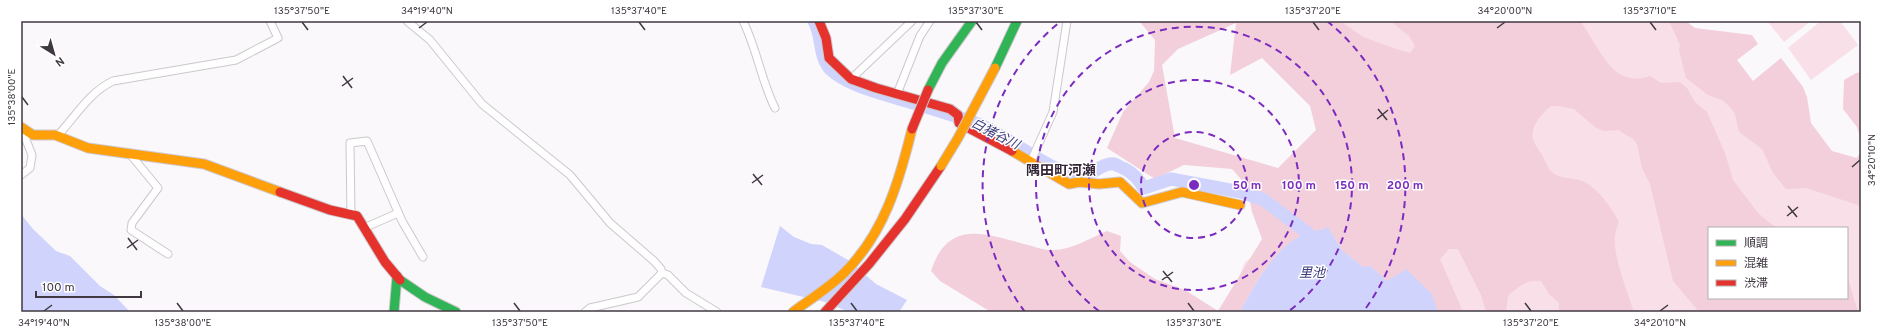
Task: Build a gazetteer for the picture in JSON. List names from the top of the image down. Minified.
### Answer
{"districts":["隅田町河瀬"],"water":["白猪谷川","里池"],"legend":["順調","混雑","渋滞"],"scale_bar":"100 m","north":"bottom right","coordinates":["135°37'50\"E","34°19'40\"N","135°37'40\"E","135°37'30\"E","135°37'20\"E","34°20'00\"N","135°37'10\"E","135°38'00\"E","34°20'10\"N"],"rings":["50 m","100 m","150 m","200 m"]}
